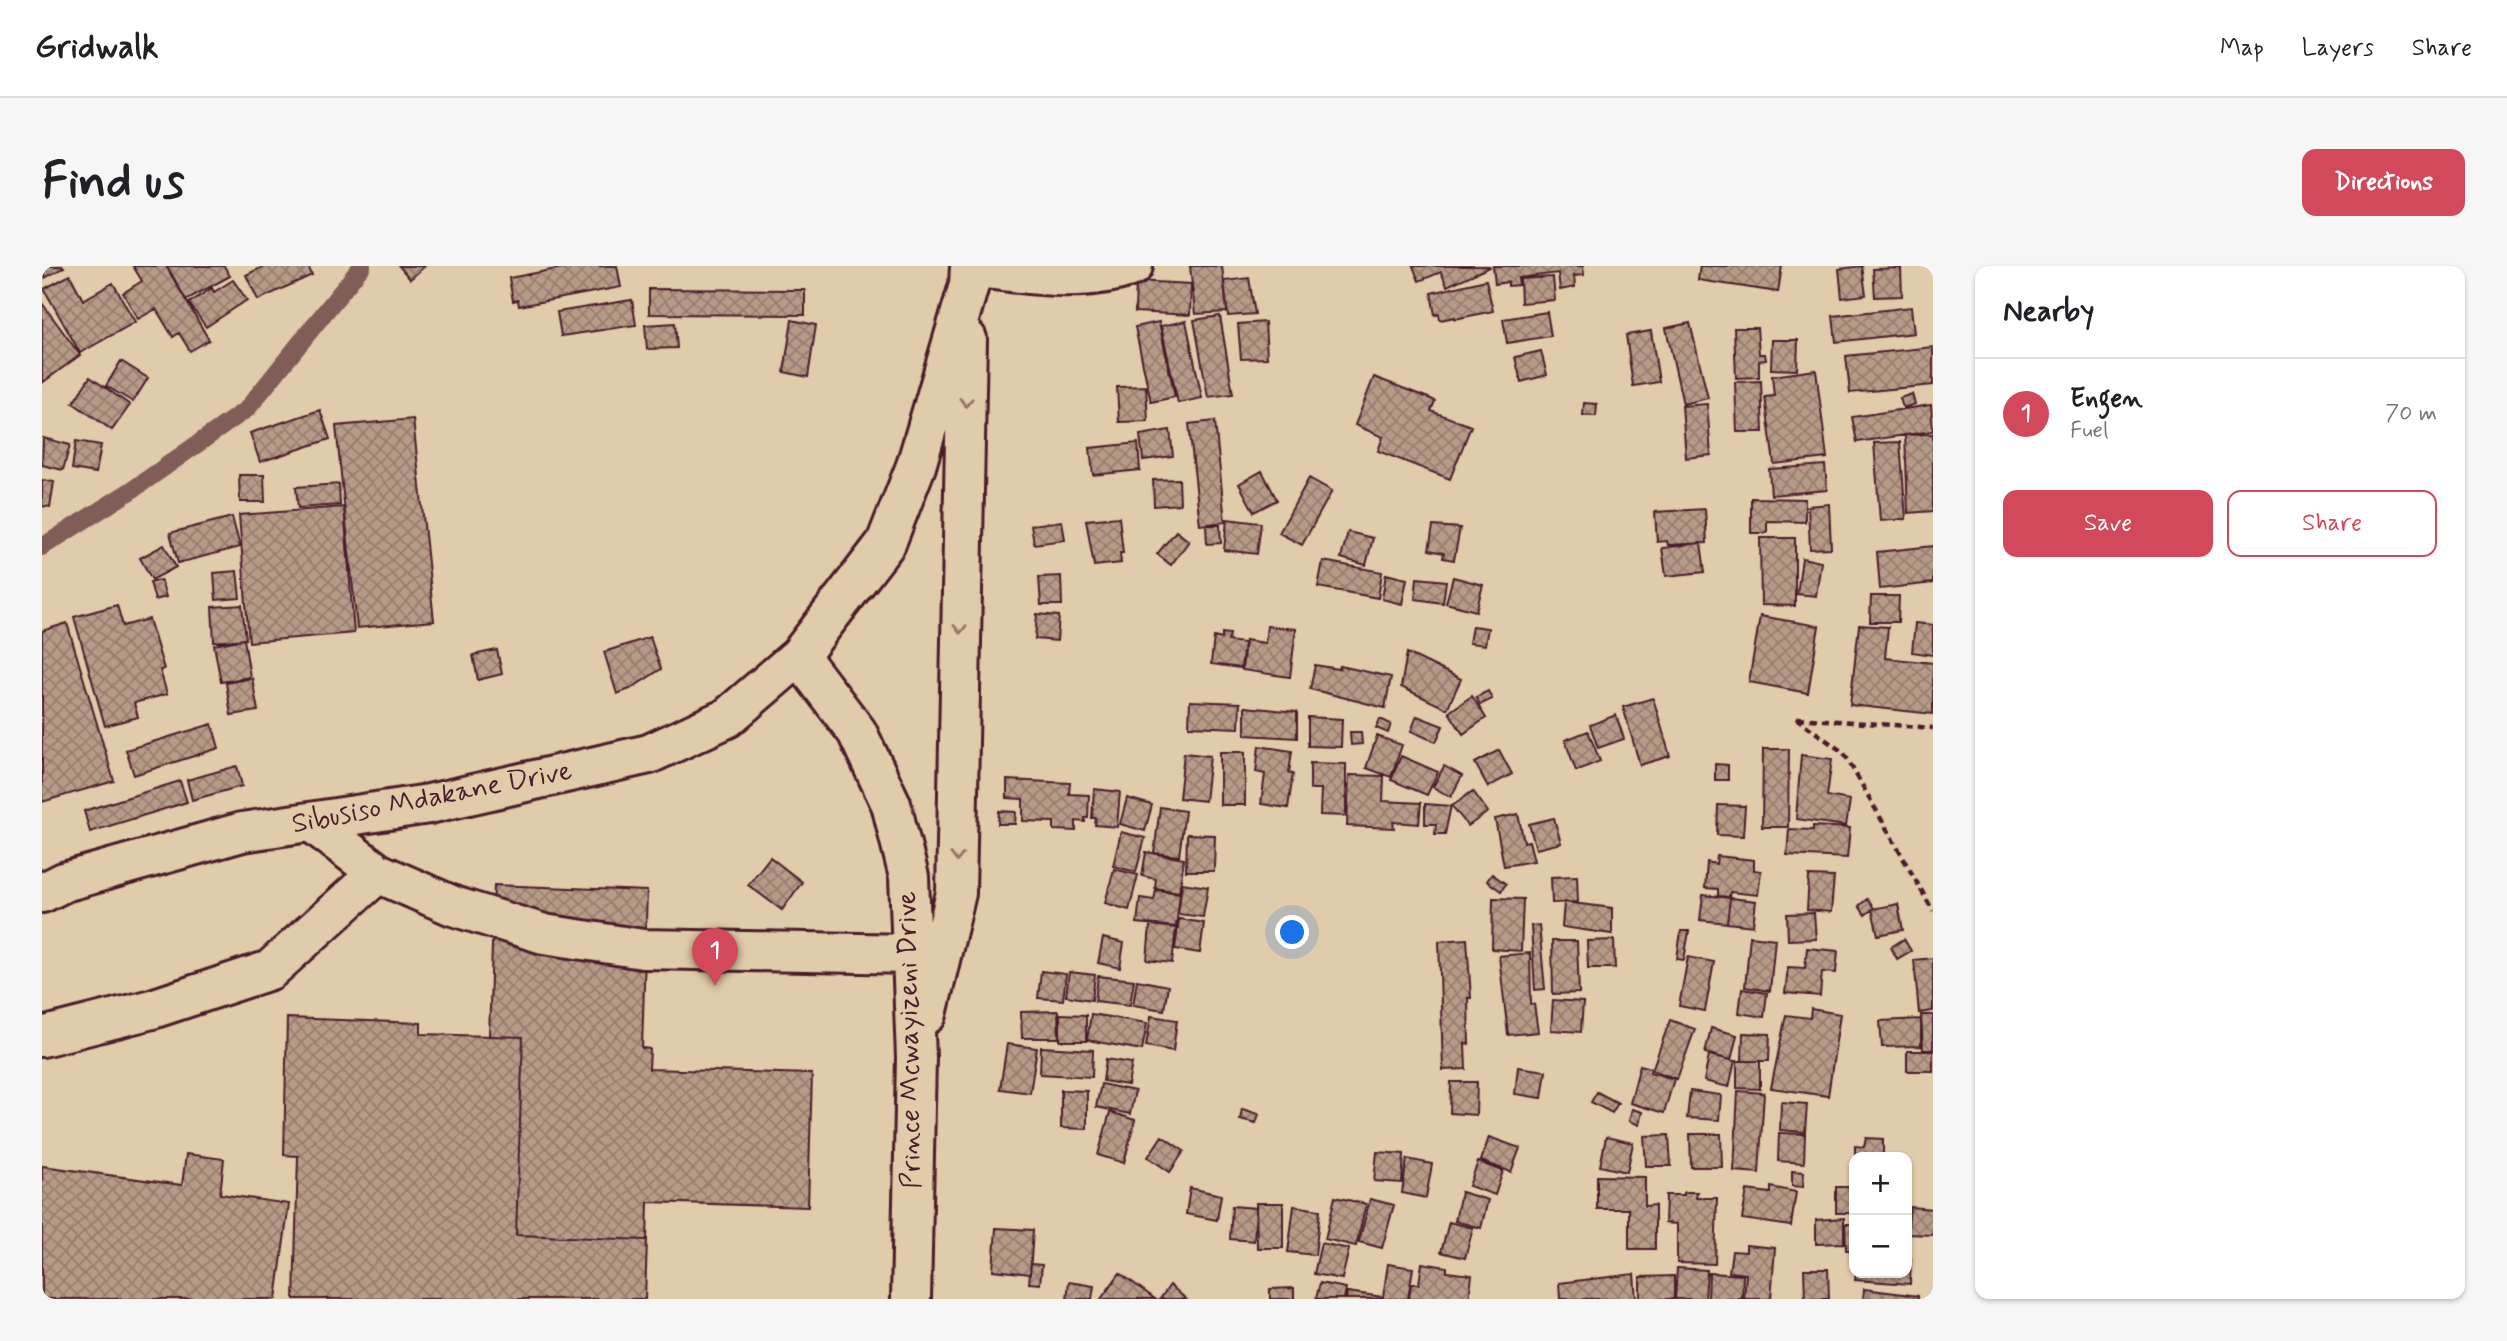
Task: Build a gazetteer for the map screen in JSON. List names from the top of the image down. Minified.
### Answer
{"streets":{"street":["Sibusiso Mdakane Drive","Prince Mcwayizeni Drive"]},"crossings":[["Sibusiso Mdakane Drive","Prince Mcwayizeni Drive"]],"page":{"header":"Gridwalk","nav":["Map","Layers","Share"],"buttons":["Directions",["Save","Share"]],"title":"Find us","heading":"Nearby","list":[{"mark":"1","name":"Engen","note":"Fuel","value":"70 m"}],"pins":"1","map_buttons":["+","−"]}}
